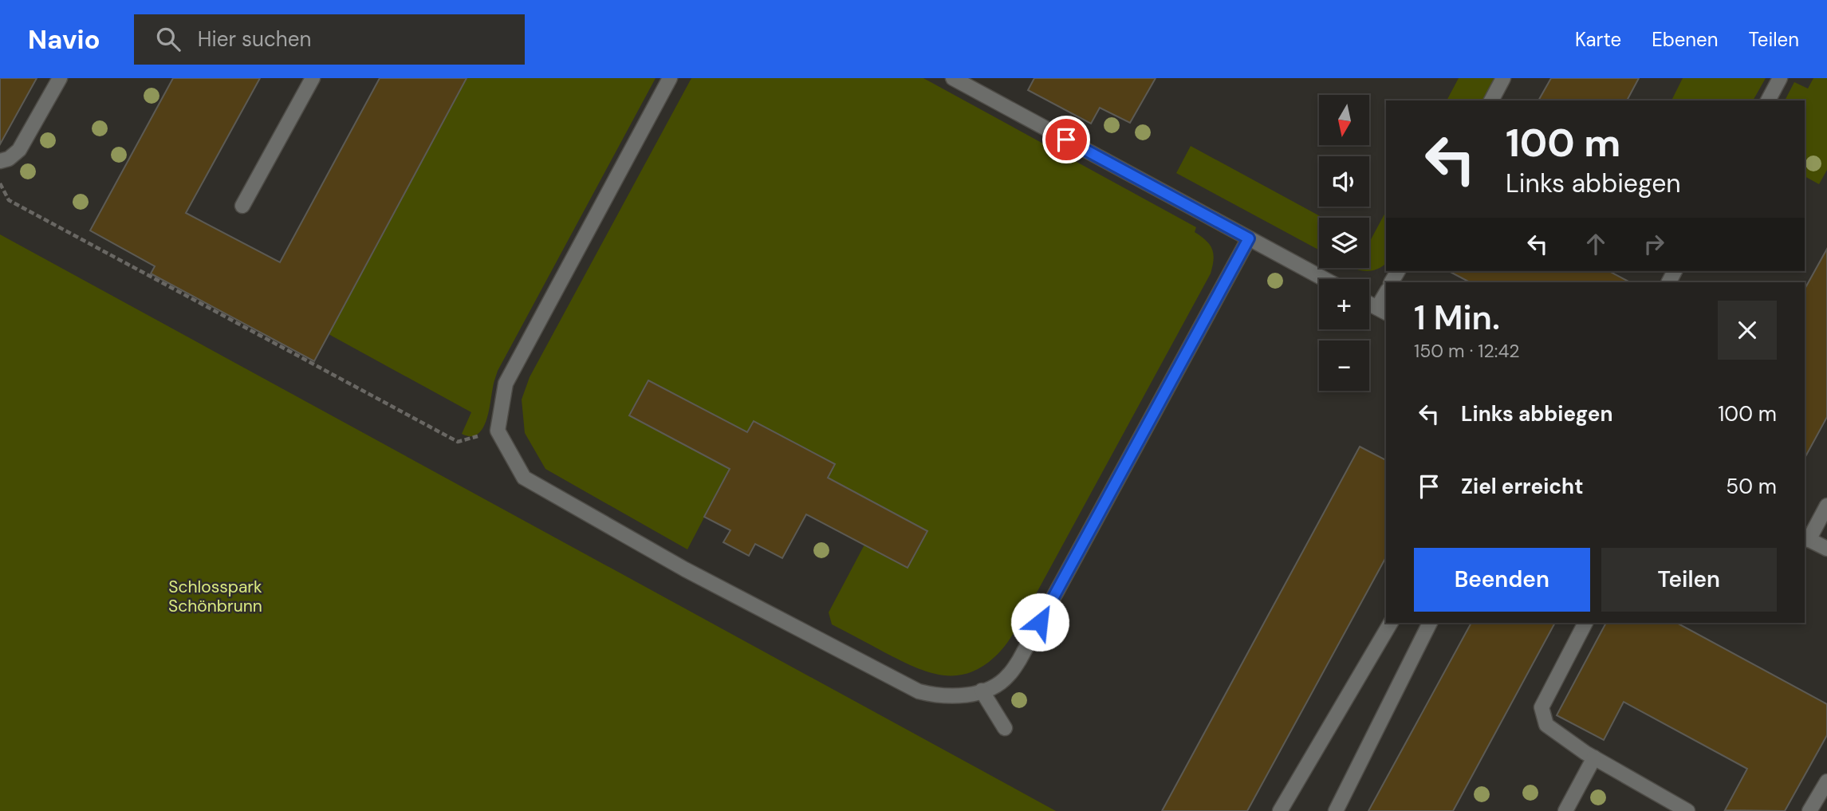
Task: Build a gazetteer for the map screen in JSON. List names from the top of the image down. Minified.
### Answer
{"parks":["Schlosspark Schönbrunn"],"north":"bottom","page":{"header":"Navio","search":"Hier suchen","nav":["Karte","Ebenen","Teilen"],"map_buttons":["+","−"],"turn":["100 m","Links abbiegen"],"heading":["1 Min.","150 m · 12:42"],"list":[{"name":"Links abbiegen","value":"100 m"},{"name":"Ziel erreicht","value":"50 m"}],"buttons":["Beenden","Teilen"]}}
